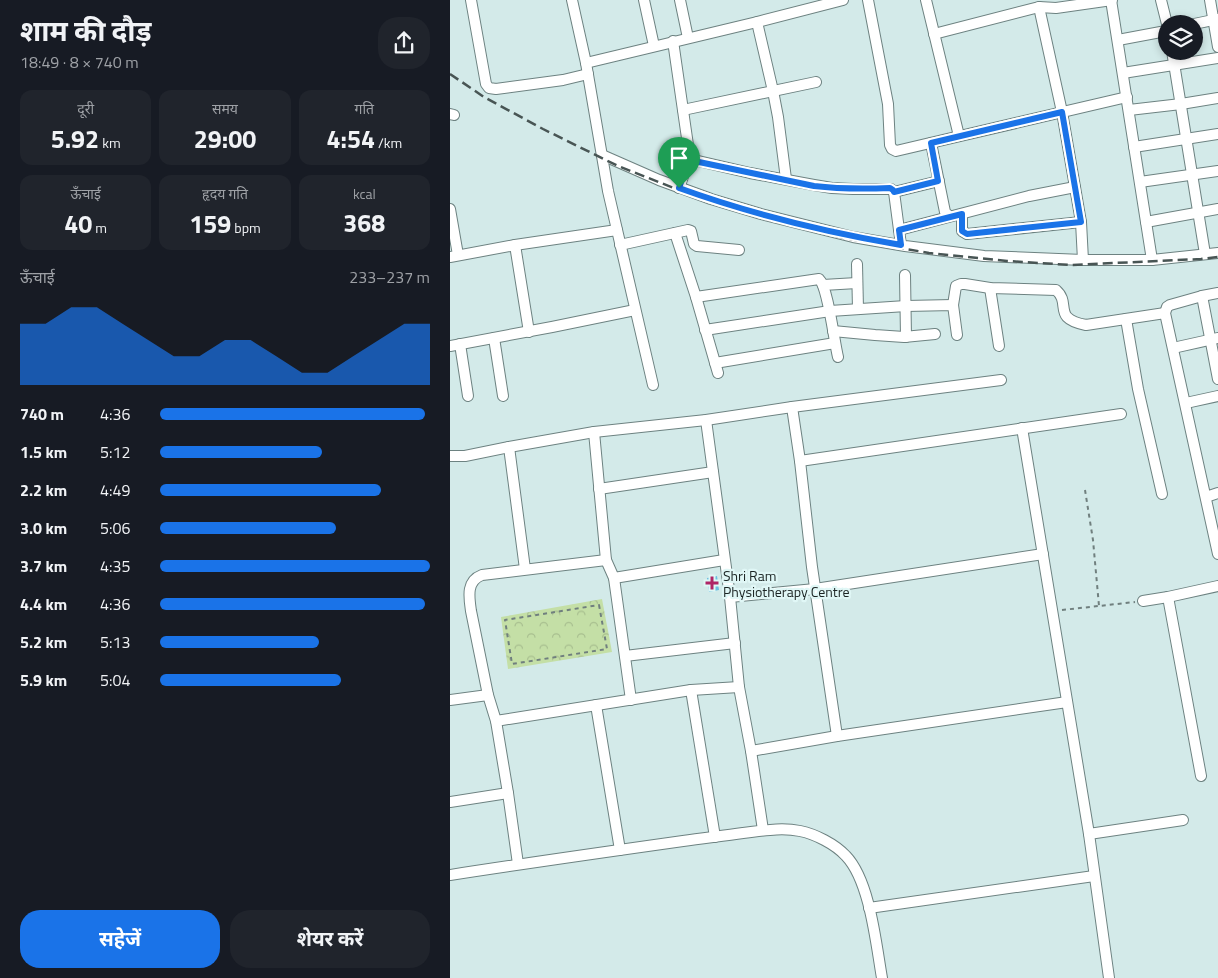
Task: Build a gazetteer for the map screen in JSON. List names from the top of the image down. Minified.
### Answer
{"places":{"health":["Shri Ram Physiotherapy Centre"]},"page":{"heading":["शाम की दौड़","18:49 · 8 × 740 m"],"stats":[["दूरी","5.92 km"],["समय","29:00"],["गति","4:54 /km"],["ऊँचाई","40 m"],["हृदय गति","159 bpm"],["kcal","368"]],"chart":["ऊँचाई","233–237 m"],"list":[{"name":"740 m","note":"4:36"},{"name":"1.5 km","note":"5:12"},{"name":"2.2 km","note":"4:49"},{"name":"3.0 km","note":"5:06"},{"name":"3.7 km","note":"4:35"},{"name":"4.4 km","note":"4:36"},{"name":"5.2 km","note":"5:13"},{"name":"5.9 km","note":"5:04"}],"buttons":["सहेजें","शेयर करें"]}}
